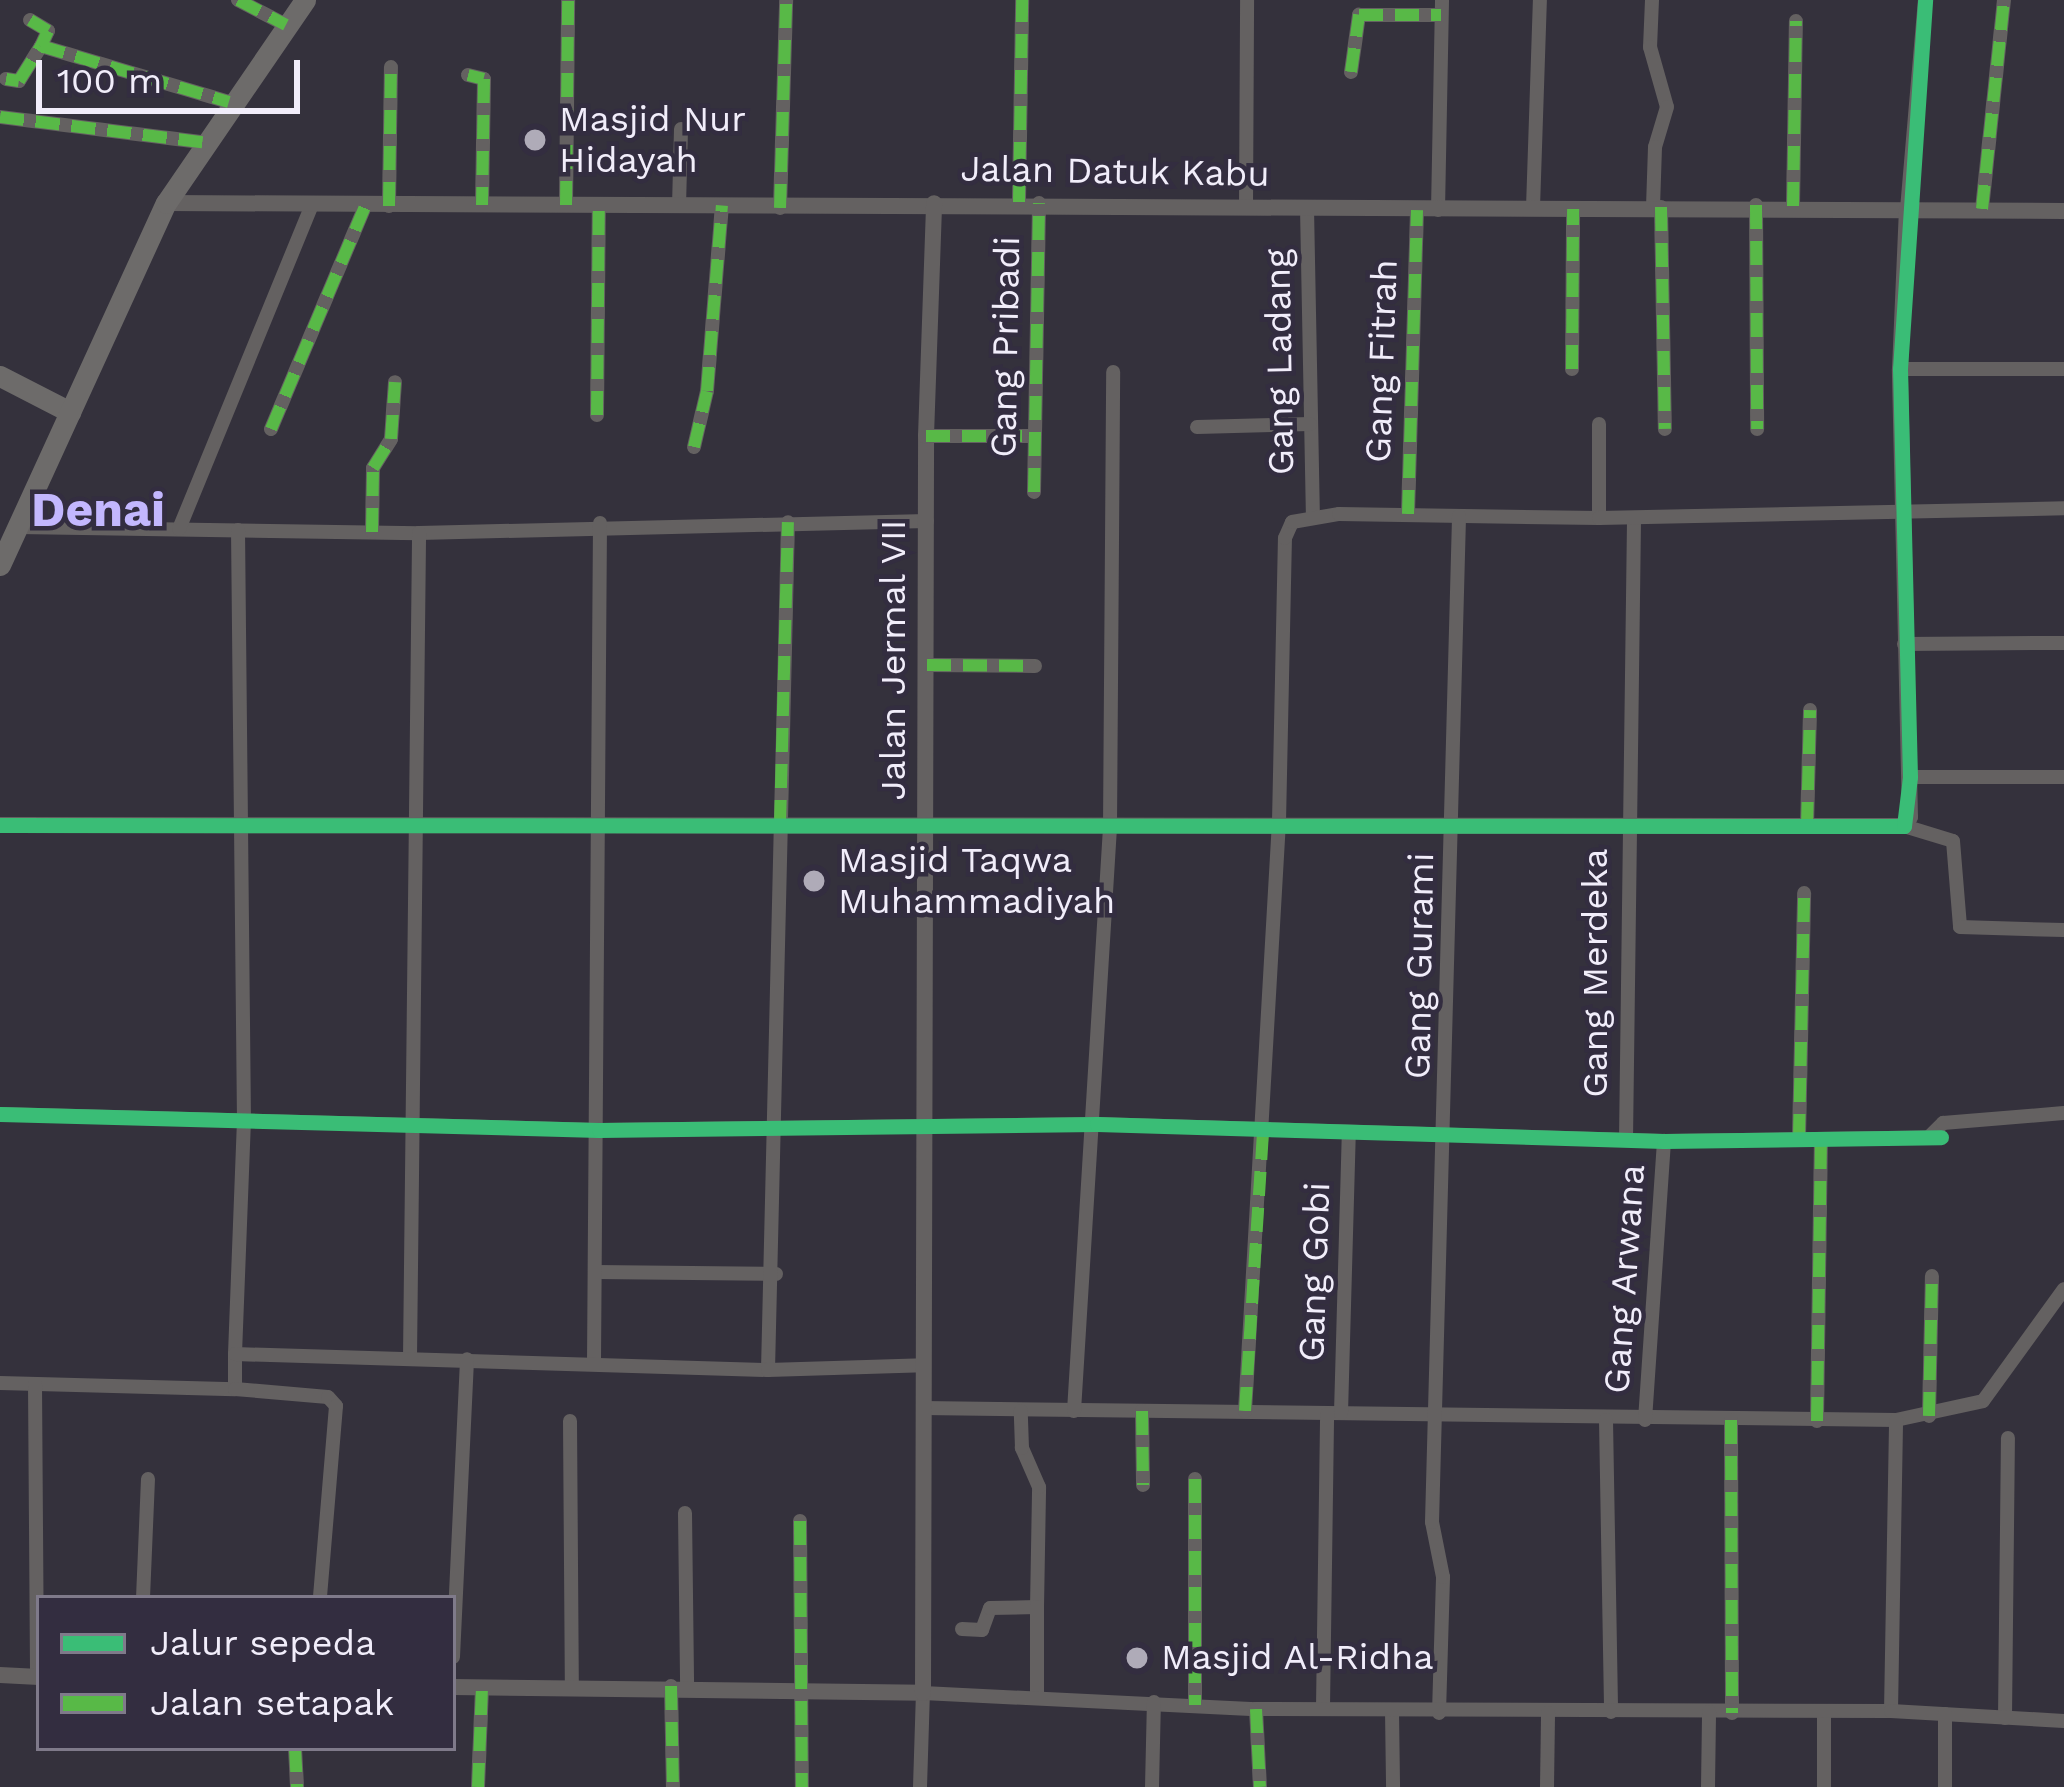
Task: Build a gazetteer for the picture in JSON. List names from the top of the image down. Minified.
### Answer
{"streets":{"street":["Jalan Datuk Kabu","Gang Pribadi","Gang Fitrah","Gang Ladang","Jalan Jermal VII","Gang Gurami","Gang Merdeka","Gang Gobi","Gang Arwana"]},"crossings":[["Jalan Datuk Kabu","Gang Pribadi"],["Jalan Datuk Kabu","Gang Fitrah"],["Jalan Datuk Kabu","Gang Ladang"],["Jalan Datuk Kabu","Jalan Jermal VII"]],"districts":["Denai"],"places":["Masjid Nur Hidayah","Masjid Taqwa Muhammadiyah","Masjid Al-Ridha"],"legend":["Jalur sepeda","Jalan setapak"],"scale_bar":"100 m"}
